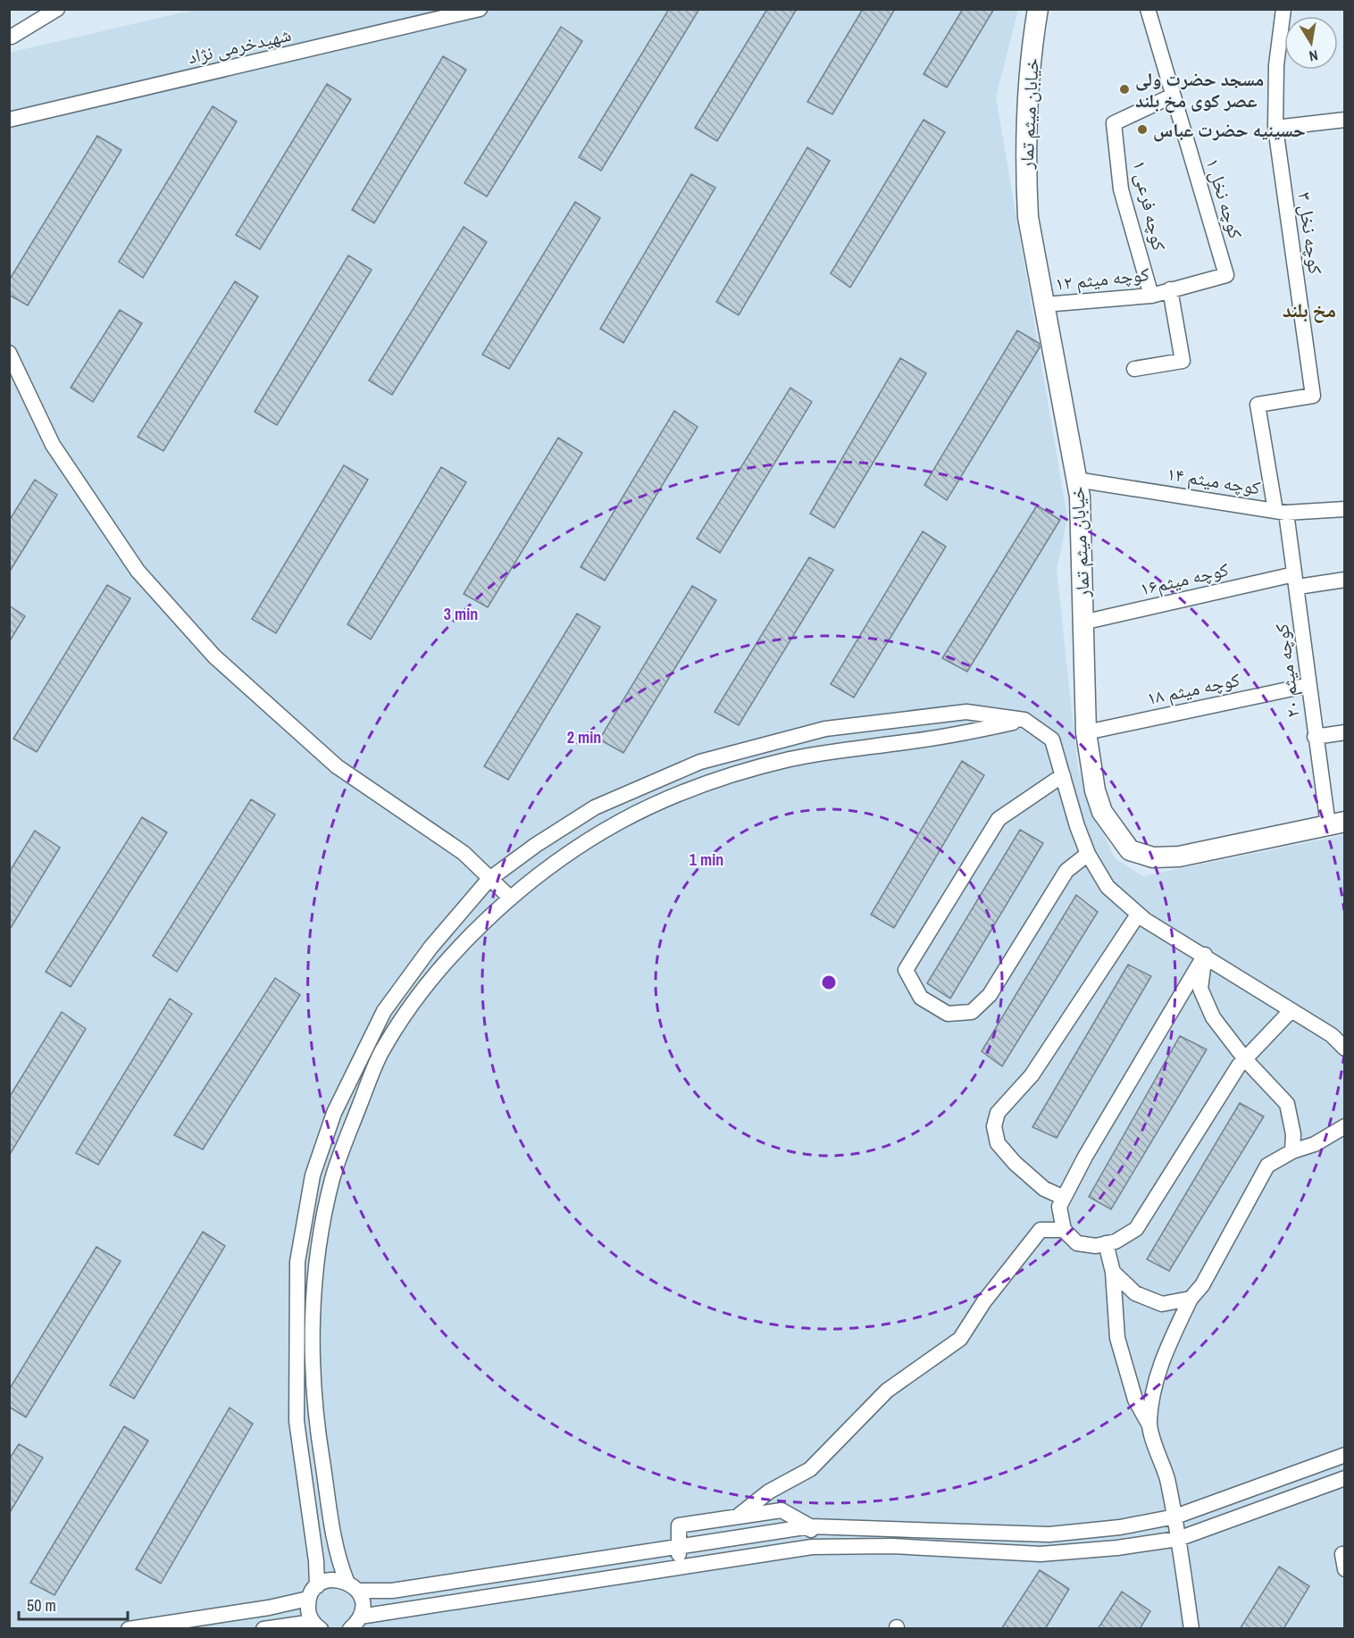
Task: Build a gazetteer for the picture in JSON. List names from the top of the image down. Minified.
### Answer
{"streets":{"street":["شهیدخرمی نژاد","خیابان میثم تمار","کوچه نخل ۱","کوچه فرعی ۱","کوچه نخل ۳","کوچه میثم ۱۲","کوچه میثم ۱۴","کوچه میثم۱۶","کوچه میثم ۲۰","کوچه میثم ۱۸"]},"crossings":[["خیابان میثم تمار","کوچه میثم ۱۲"],["خیابان میثم تمار","کوچه میثم ۱۴"],["خیابان میثم تمار","کوچه میثم۱۶"],["خیابان میثم تمار","کوچه میثم ۲۰"],["خیابان میثم تمار","کوچه میثم ۱۸"],["کوچه نخل ۱","کوچه فرعی ۱"],["کوچه نخل ۱","کوچه میثم ۱۲"],["کوچه فرعی ۱","کوچه میثم ۱۲"],["کوچه نخل ۳","کوچه میثم ۱۴"],["کوچه نخل ۳","کوچه میثم ۲۰"],["کوچه میثم ۱۴","کوچه میثم ۲۰"],["کوچه میثم۱۶","کوچه میثم ۲۰"],["کوچه میثم ۲۰","کوچه میثم ۱۸"]],"districts":["مخ بلند"],"places":["مسجد حضرت ولی عصر کوی مخ بلند","حسینیه حضرت عباس"],"scale_bar":"50 m","north":"bottom","rings":["3 min","2 min","1 min"]}
